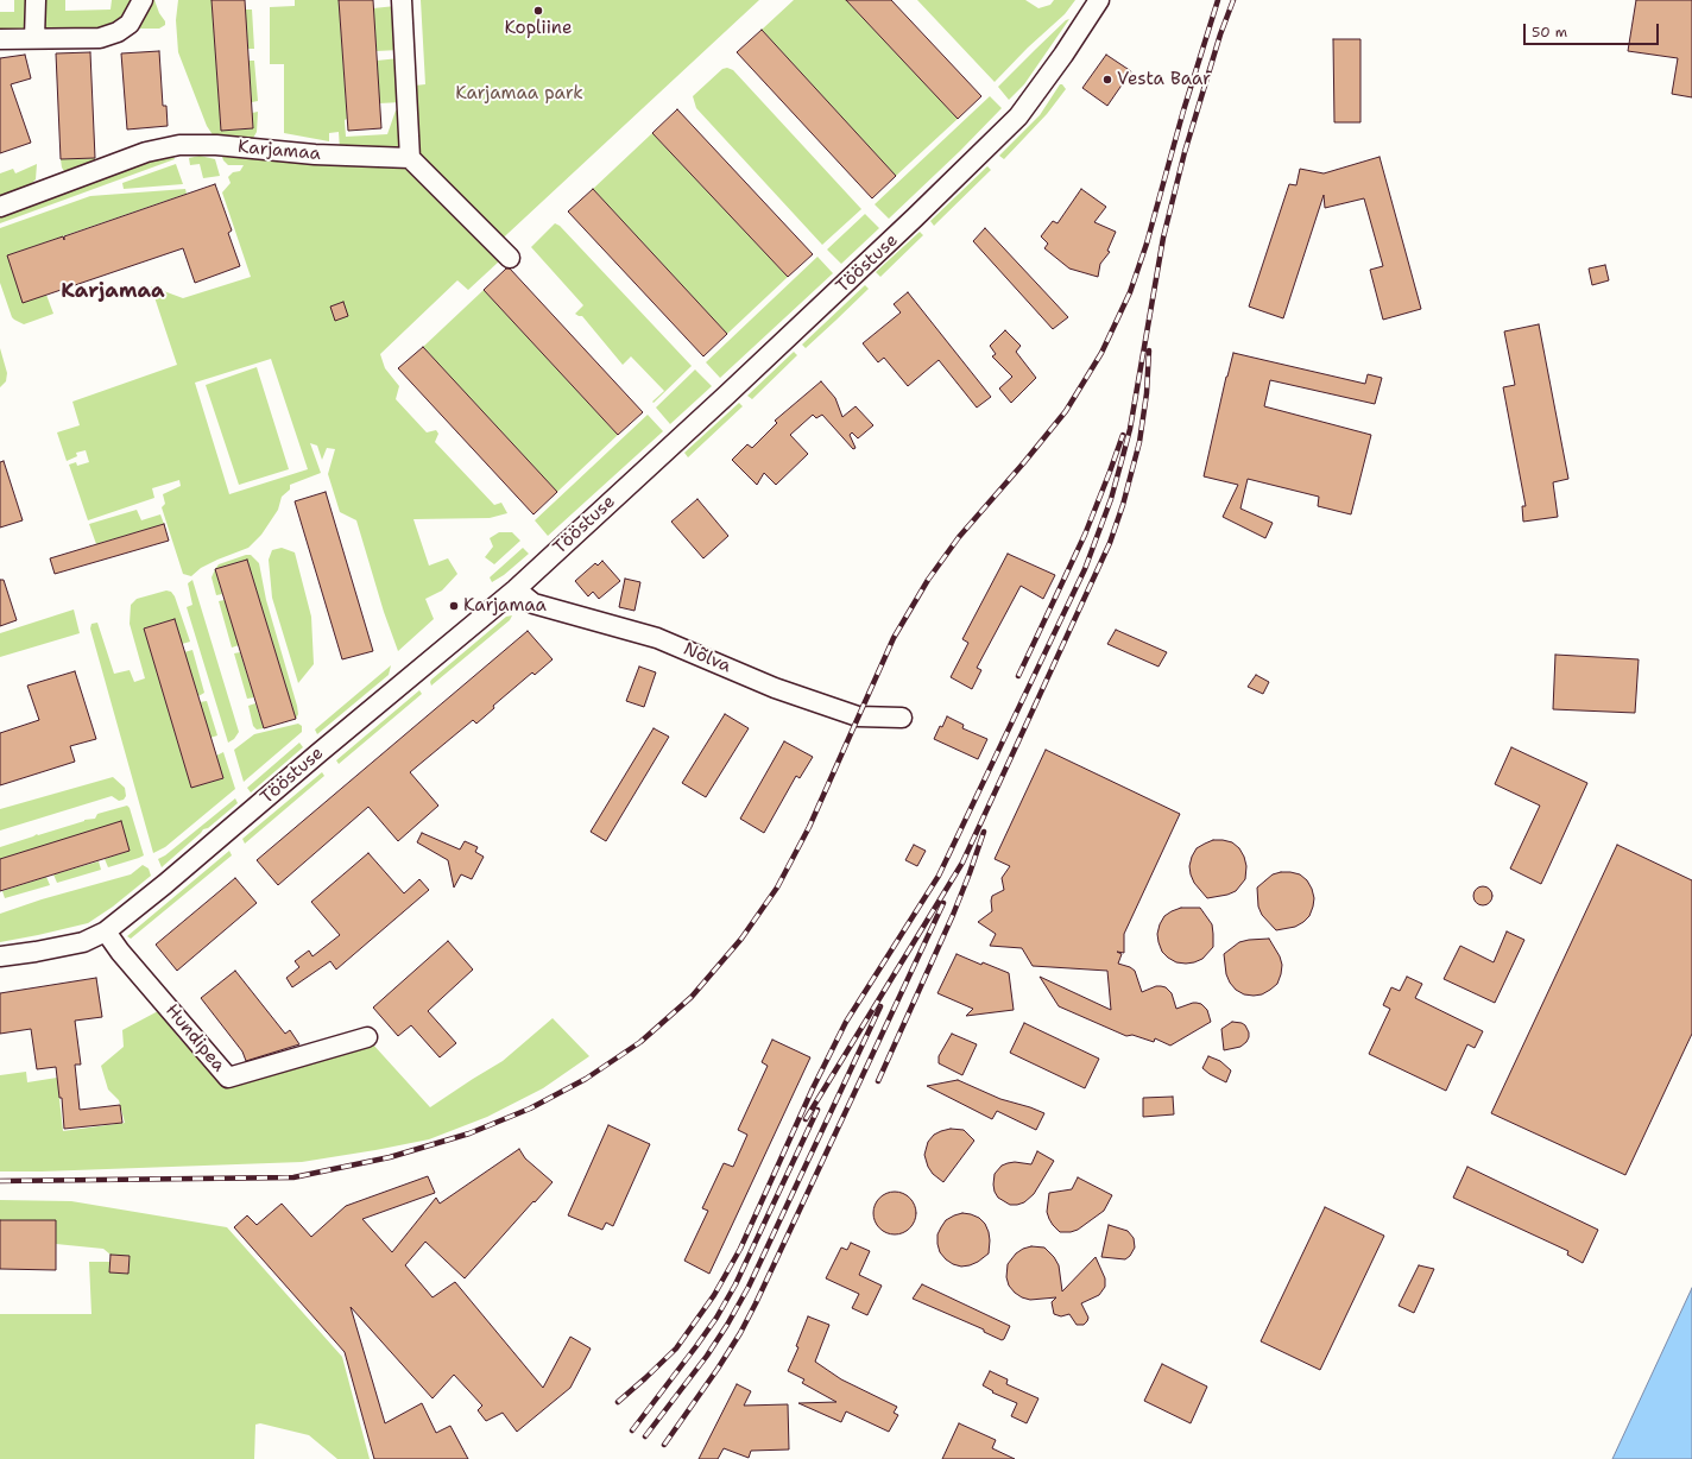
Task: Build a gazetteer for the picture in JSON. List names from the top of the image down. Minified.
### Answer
{"streets":{"street":["Karjamaa","Tööstuse","Nõlva","Hundipea"]},"crossings":[["Tööstuse","Nõlva"],["Tööstuse","Hundipea"]],"districts":["Karjamaa"],"parks":["Karjamaa park"],"places":["Kopliine","Vesta Baar","Karjamaa"],"scale_bar":"50 m"}
